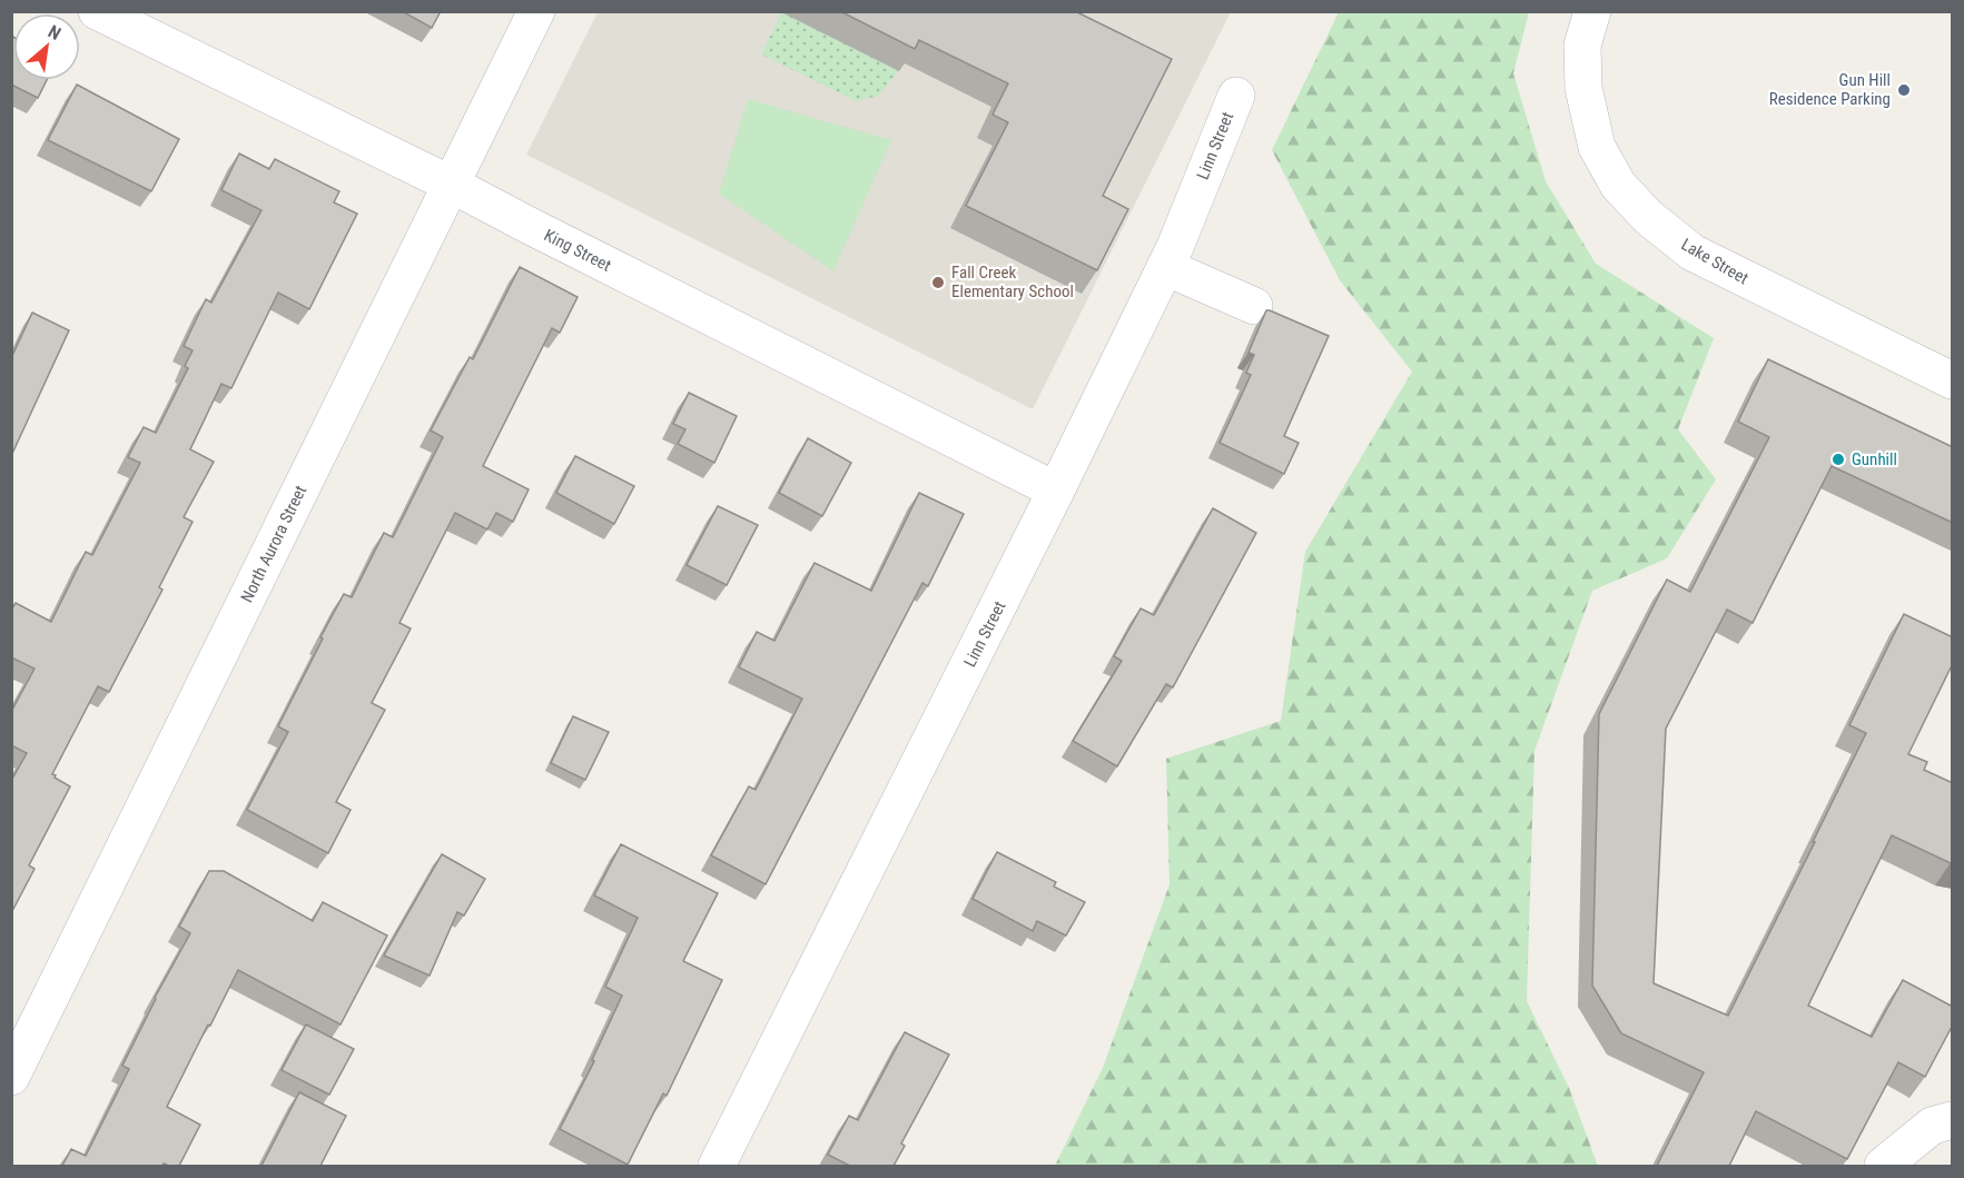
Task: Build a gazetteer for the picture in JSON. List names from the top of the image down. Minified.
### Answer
{"streets":{"street":["Linn Street","King Street","Lake Street","North Aurora Street"]},"crossings":[["Linn Street","King Street"],["King Street","North Aurora Street"]],"places":["Gun Hill Residence Parking","Fall Creek Elementary School","Gunhill"],"north":"top right"}
